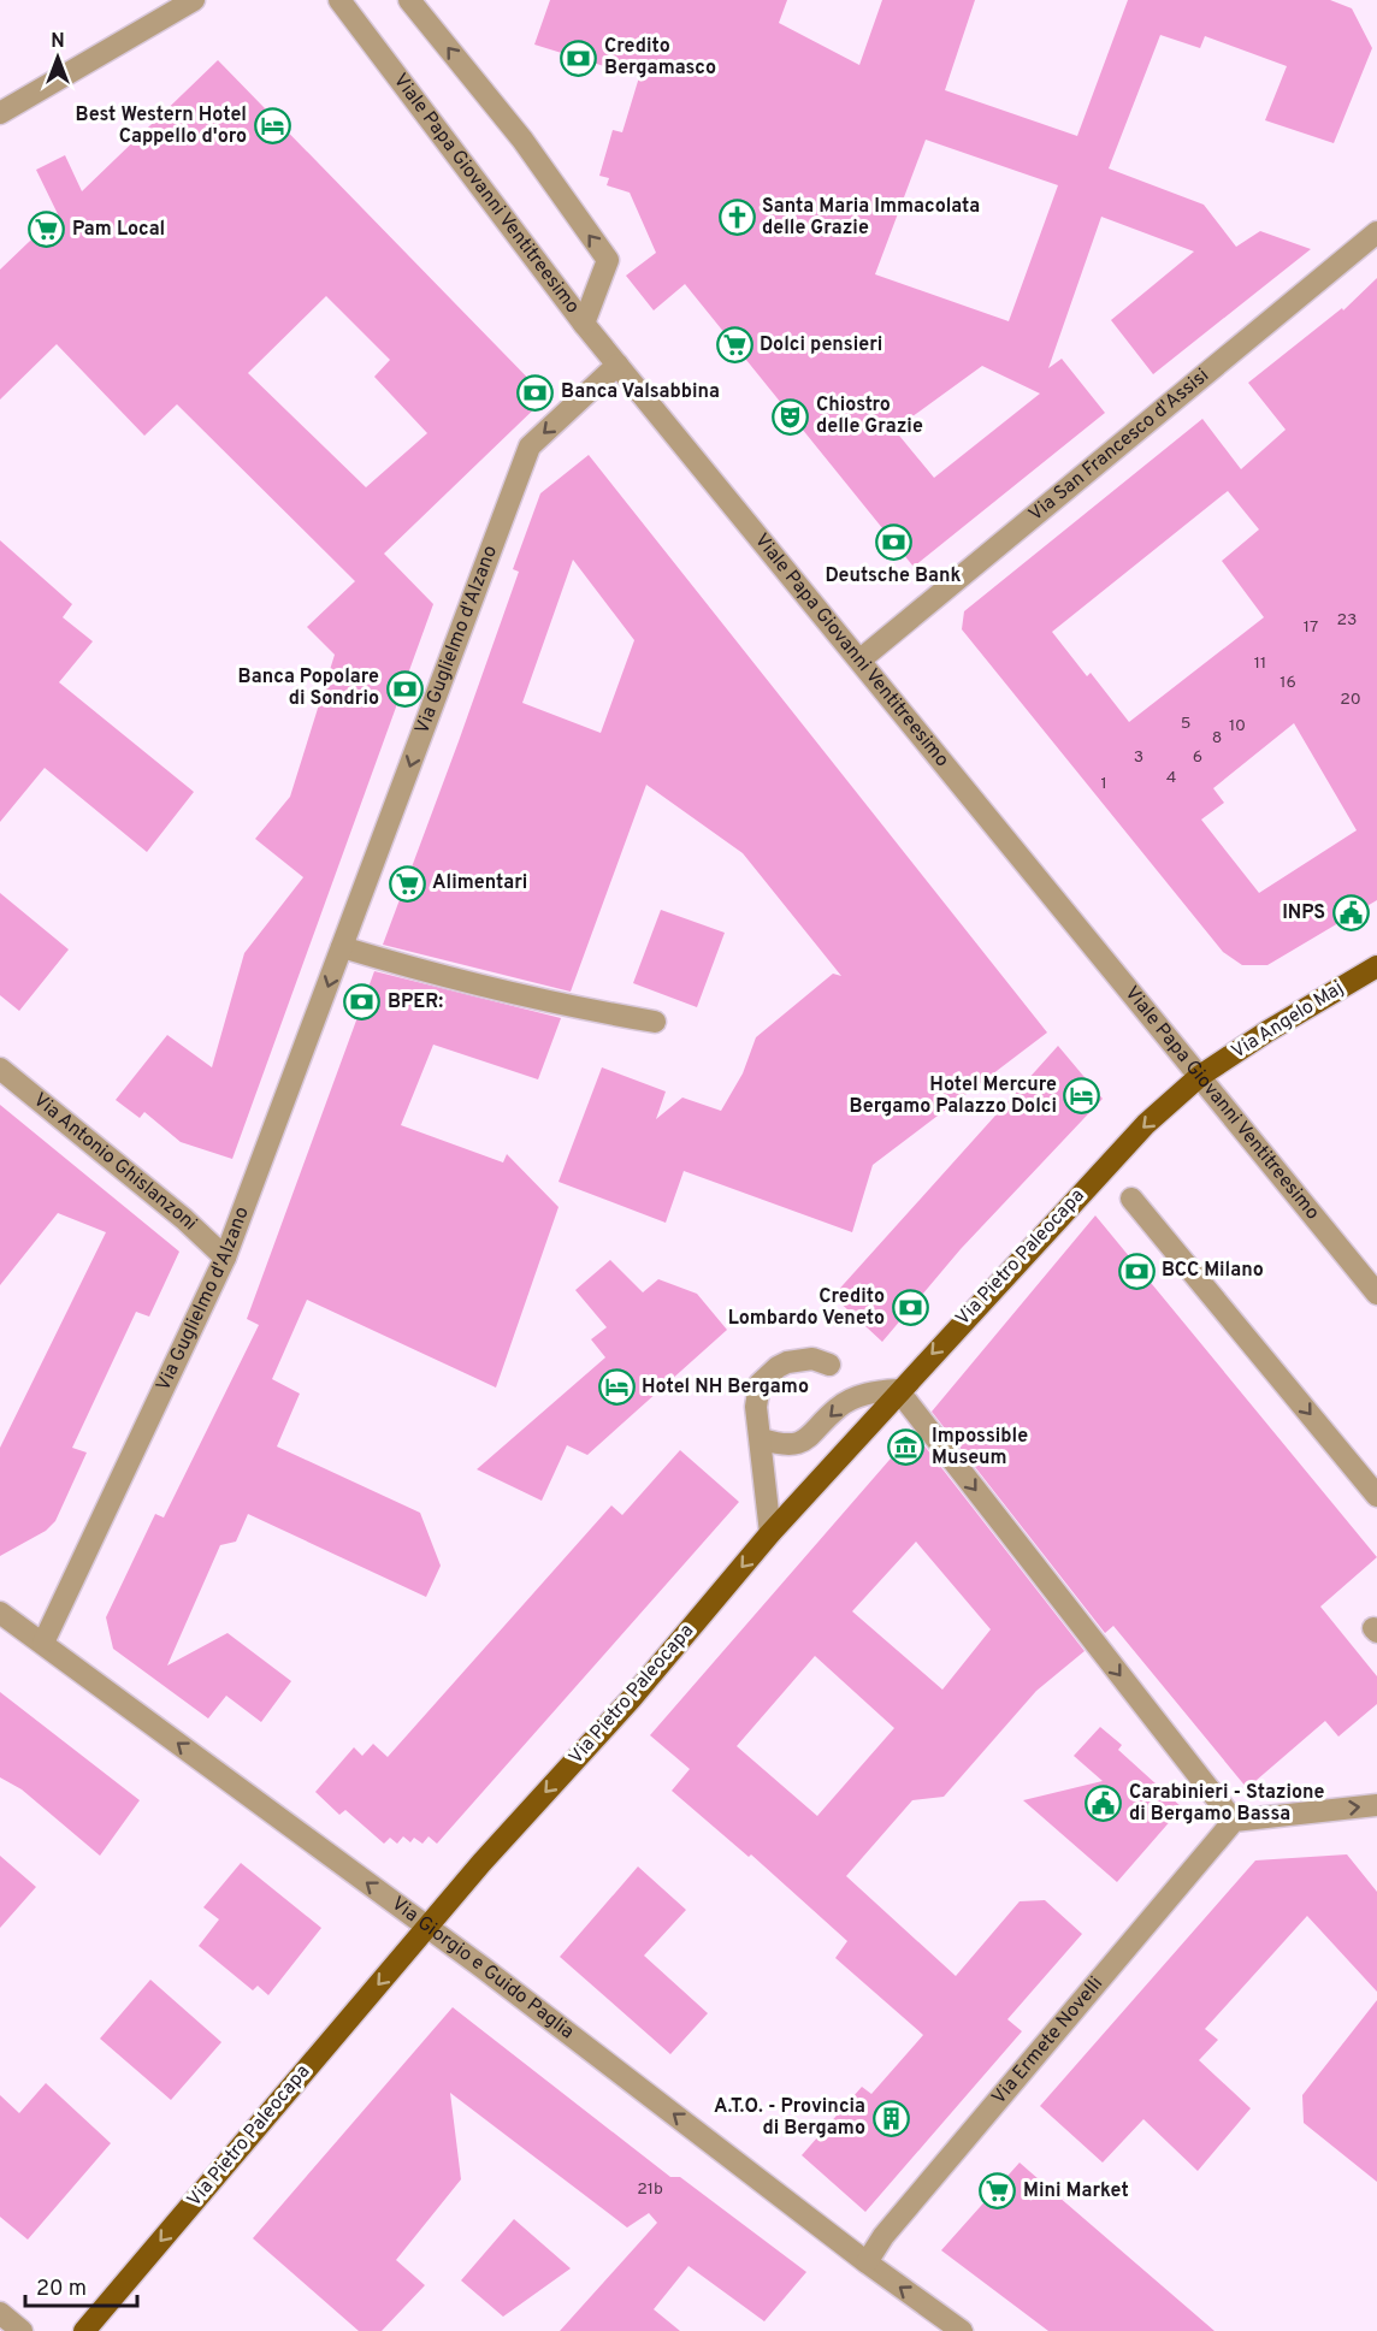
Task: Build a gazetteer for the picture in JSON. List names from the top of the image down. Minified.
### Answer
{"streets":{"main road":["Via Angelo Maj","Via Pietro Paleocapa"],"street":["Viale Papa Giovanni Ventitreesimo","Via San Francesco d'Assisi","Via Guglielmo d'Alzano","Via Antonio Ghislanzoni","Via Giorgio e Guido Paglia","Via Ermete Novelli"]},"crossings":[["Viale Papa Giovanni Ventitreesimo","Via San Francesco d'Assisi"],["Viale Papa Giovanni Ventitreesimo","Via Guglielmo d'Alzano"],["Viale Papa Giovanni Ventitreesimo","Via Angelo Maj"],["Viale Papa Giovanni Ventitreesimo","Via Pietro Paleocapa"],["Via Guglielmo d'Alzano","Via Antonio Ghislanzoni"],["Via Guglielmo d'Alzano","Via Giorgio e Guido Paglia"],["Via Angelo Maj","Via Pietro Paleocapa"],["Via Pietro Paleocapa","Via Giorgio e Guido Paglia"],["Via Giorgio e Guido Paglia","Via Ermete Novelli"]],"one_way":["Via Guglielmo d'Alzano","Via Pietro Paleocapa","Via Giorgio e Guido Paglia"],"places":{"bank":["Credito Bergamasco","Banca Valsabbina","Deutsche Bank","Banca Popolare di Sondrio","BPER:","BCC Milano","Credito Lombardo Veneto"],"hotel":["Best Western Hotel Cappello d'oro","Hotel Mercure Bergamo Palazzo Dolci","Hotel NH Bergamo"],"church":["Santa Maria Immacolata delle Grazie"],"supermarket":["Pam Local","Dolci pensieri","Alimentari","Mini Market"],"theatre":["Chiostro delle Grazie"],"public building":["INPS","Carabinieri - Stazione di Bergamo Bassa"],"museum":["Impossible Museum"],"building":["A.T.O. - Provincia di Bergamo"]},"house_numbers":["23","17","11","16","20","5","10","8","3","6","4","1","21b"],"scale_bar":"20 m","north":"top"}
